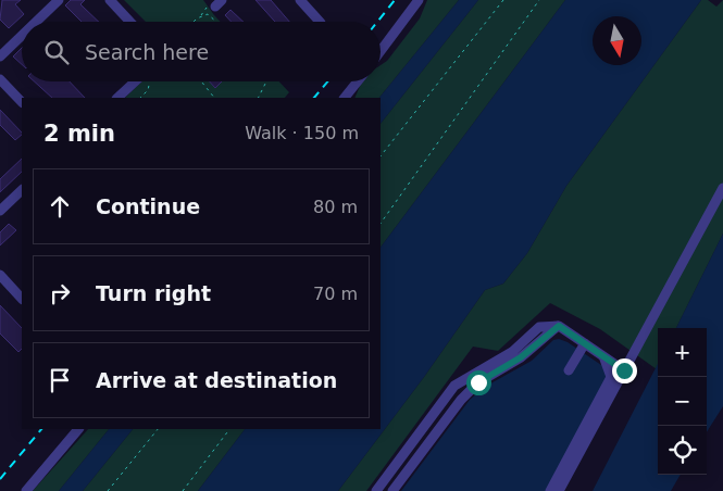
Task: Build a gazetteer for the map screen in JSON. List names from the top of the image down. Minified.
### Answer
{"north":"bottom","page":{"search":"Search here","heading":["2 min","Walk · 150 m"],"list":[["Continue","80 m"],["Turn right","70 m"],"Arrive at destination"],"map_buttons":["+","−"]}}
